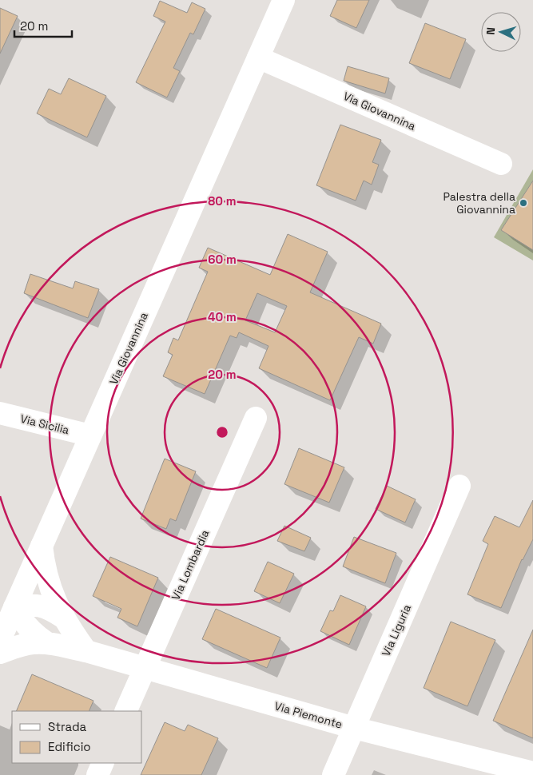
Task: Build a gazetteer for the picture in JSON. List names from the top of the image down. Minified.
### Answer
{"streets":{"street":["Via Giovannina","Via Sicilia","Via Lombardia","Via Liguria","Via Piemonte"]},"crossings":[["Via Giovannina","Via Sicilia"],["Via Giovannina","Via Piemonte"],["Via Lombardia","Via Piemonte"],["Via Liguria","Via Piemonte"]],"places":["Palestra della Giovannina"],"legend":["Strada","Edificio"],"scale_bar":"20 m","north":"left","rings":["80 m","60 m","40 m","20 m"]}
